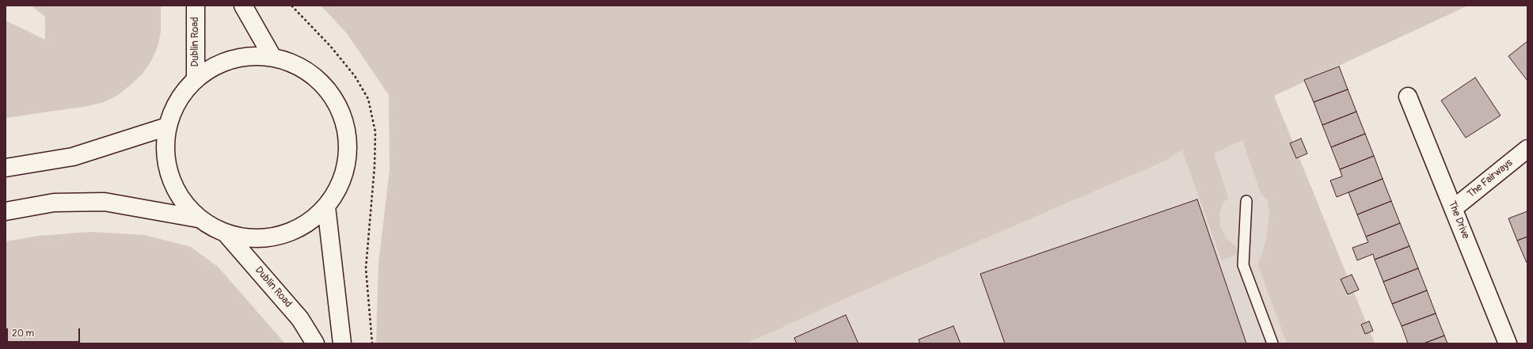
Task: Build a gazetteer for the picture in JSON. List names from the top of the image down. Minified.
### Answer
{"streets":{"main road":["Dublin Road","The Fairways","The Drive"]},"crossings":[["The Fairways","The Drive"]],"scale_bar":"20 m"}
